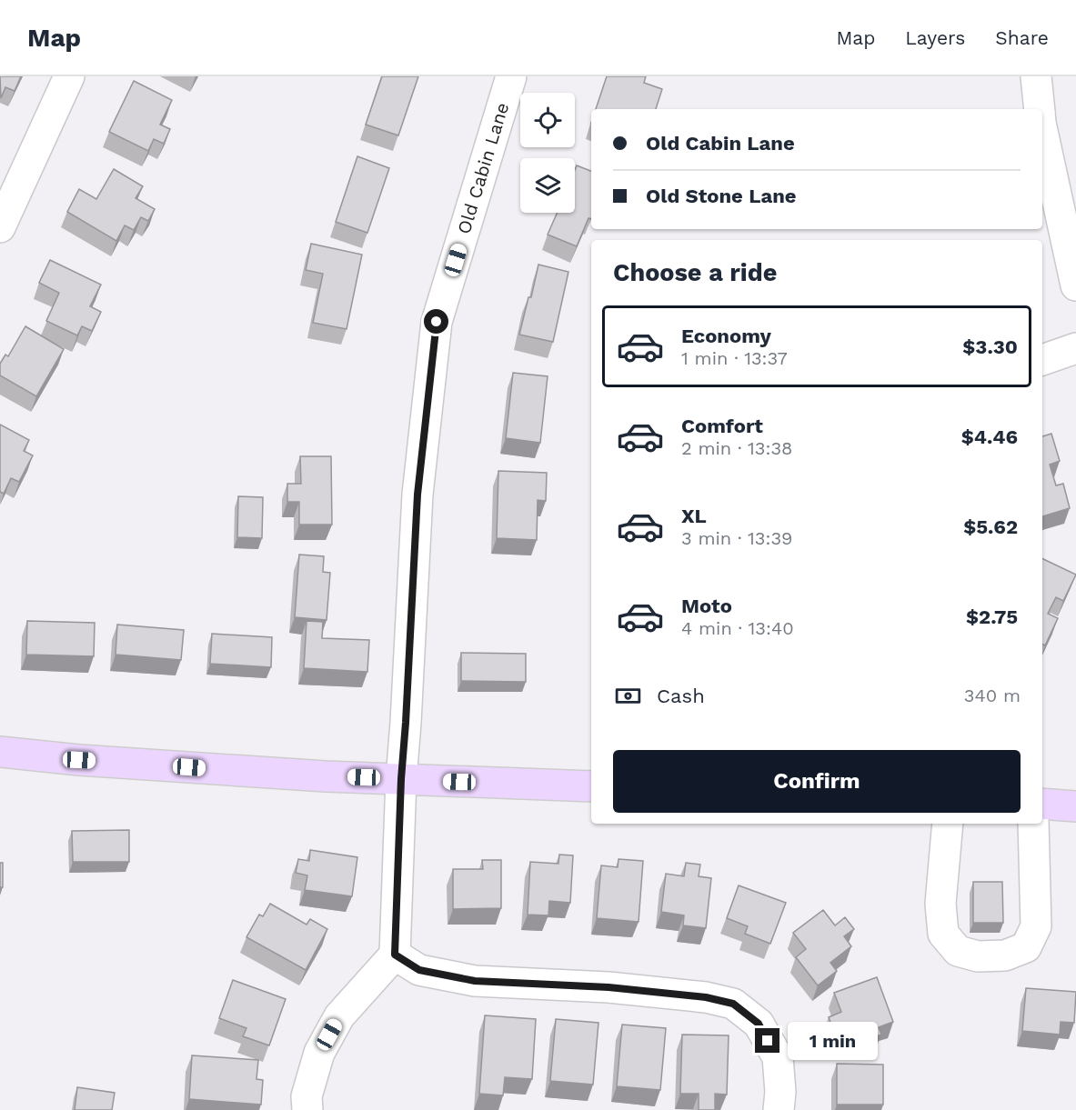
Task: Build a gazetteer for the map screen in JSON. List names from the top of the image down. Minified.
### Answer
{"streets":{"street":["Old Cabin Lane"]},"page":{"header":"Map","nav":["Map","Layers","Share"],"banner":["Old Cabin Lane","Old Stone Lane"],"heading":"Choose a ride","list":[{"name":"Economy","note":"1 min · 13:37","value":"$3.30"},{"name":"Comfort","note":"2 min · 13:38","value":"$4.46"},{"name":"XL","note":"3 min · 13:39","value":"$5.62"},{"name":"Moto","note":"4 min · 13:40","value":"$2.75"}],"pay":["Cash","340 m"],"buttons":"Confirm","bubble":"1 min"}}
